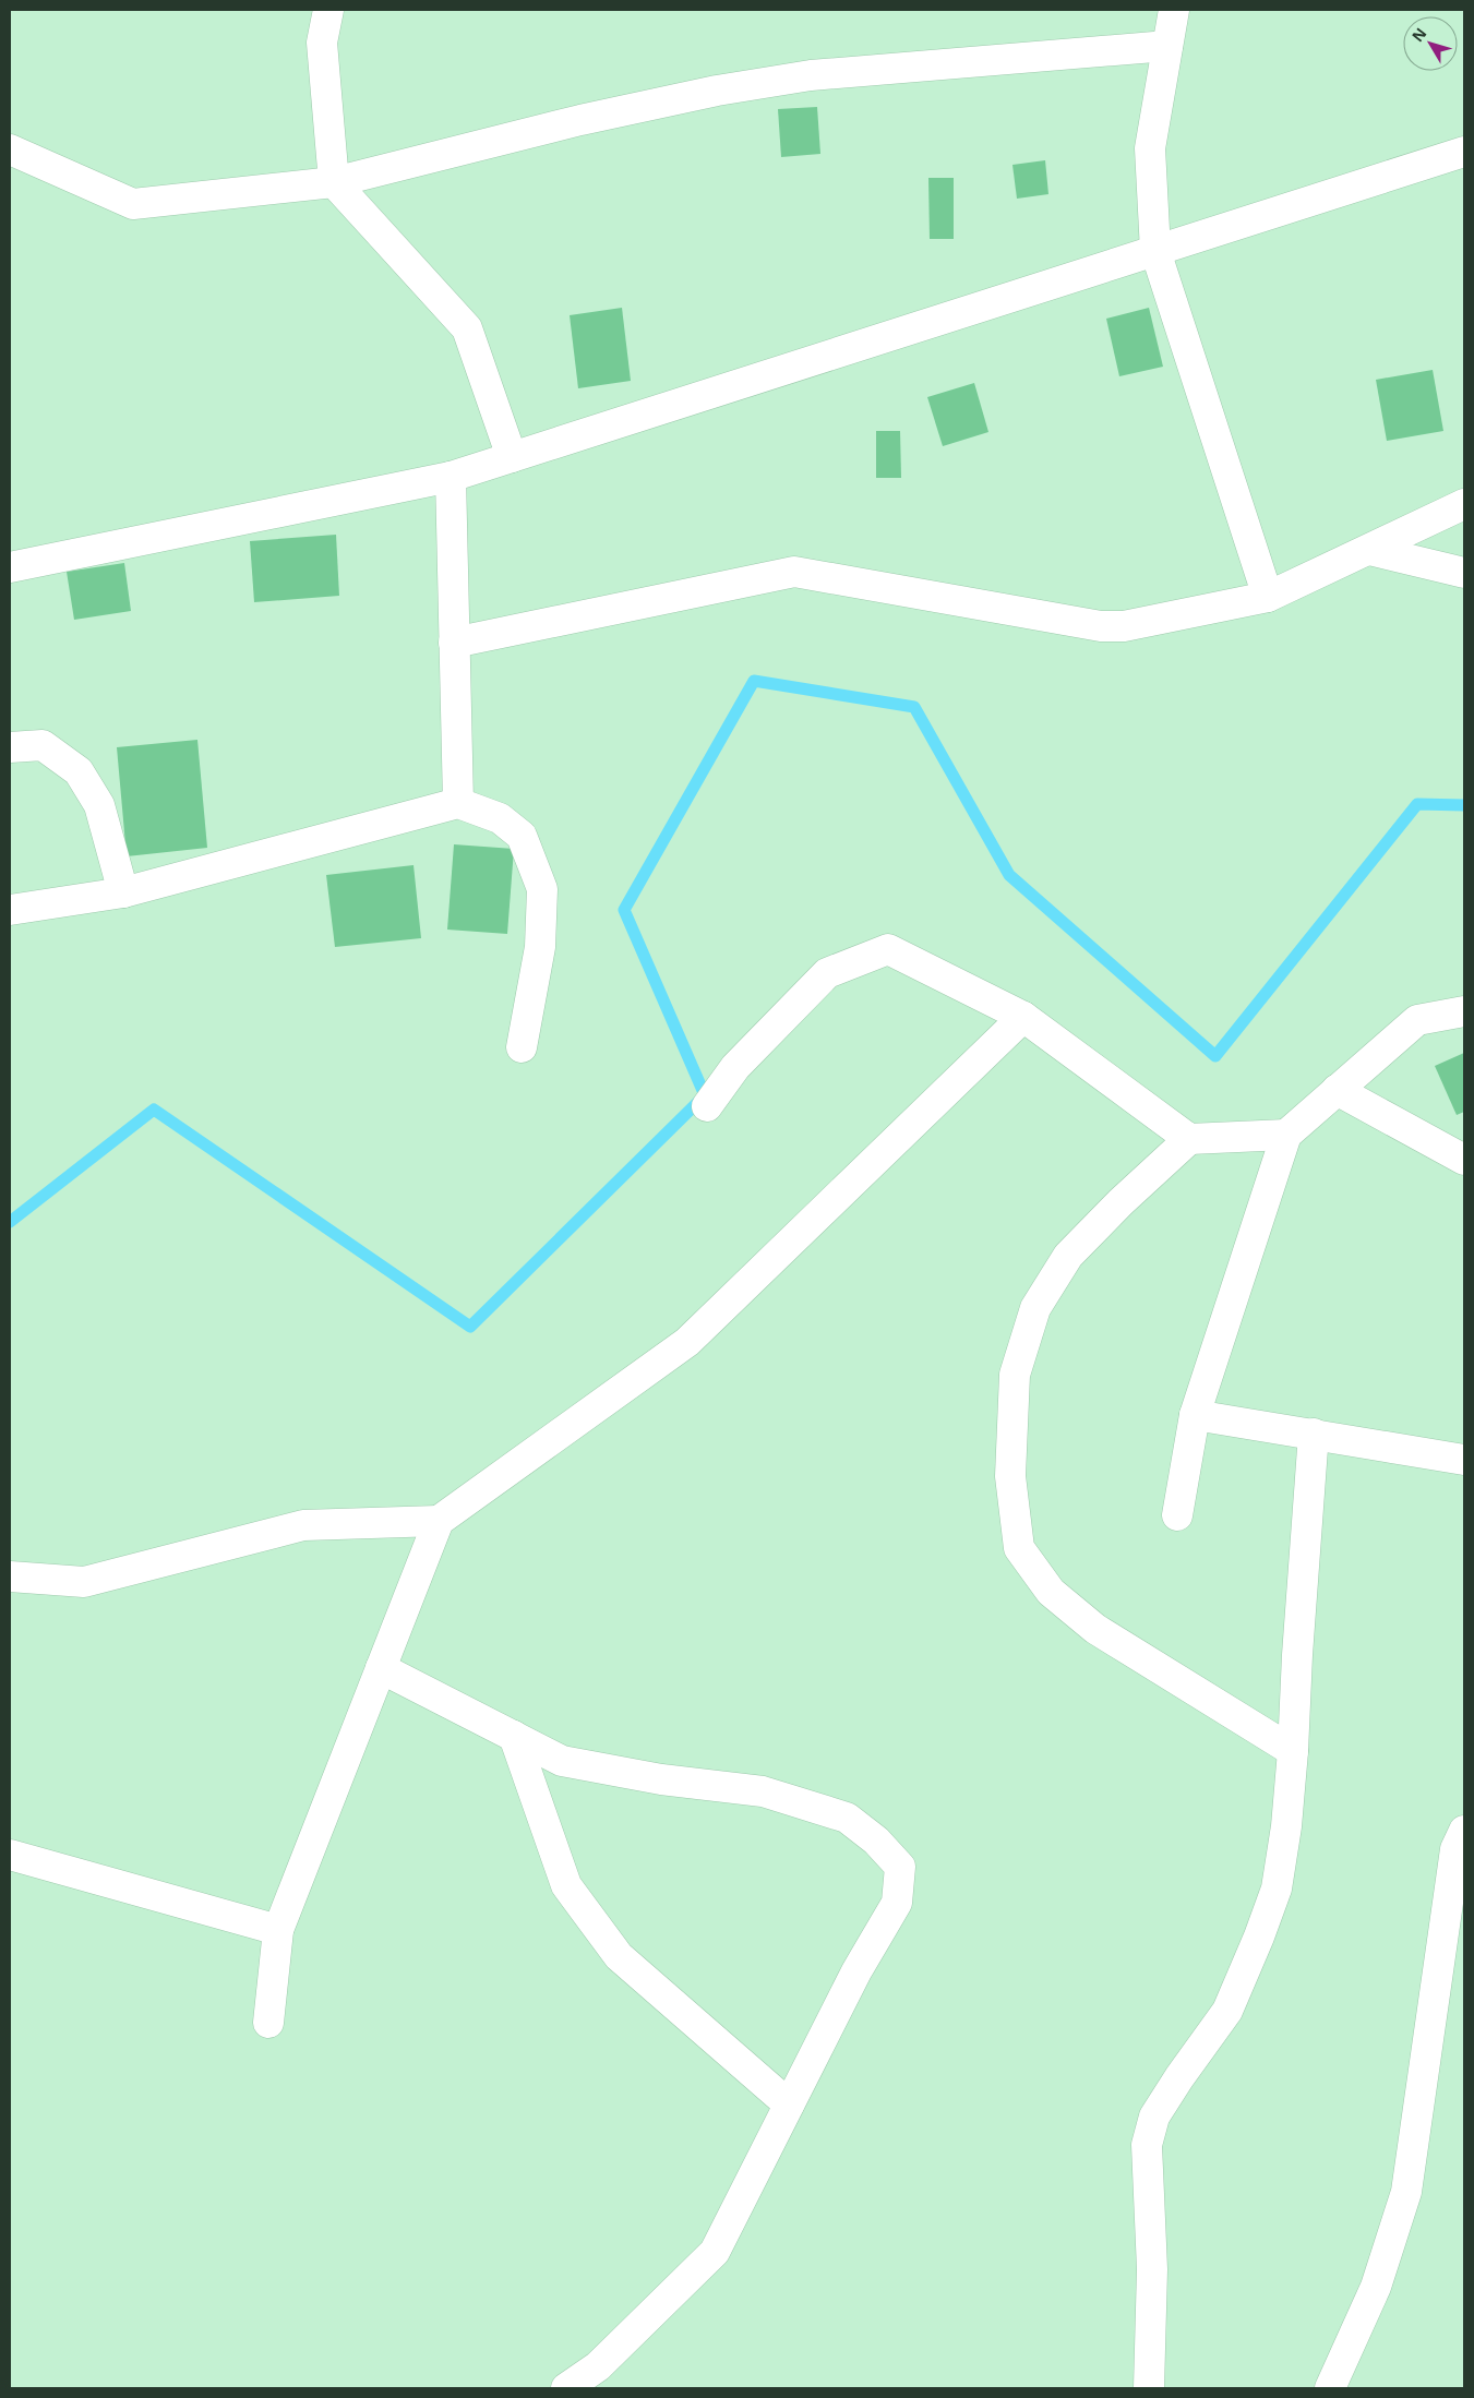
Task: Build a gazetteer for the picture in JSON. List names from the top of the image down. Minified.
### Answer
{"north":"top left"}
